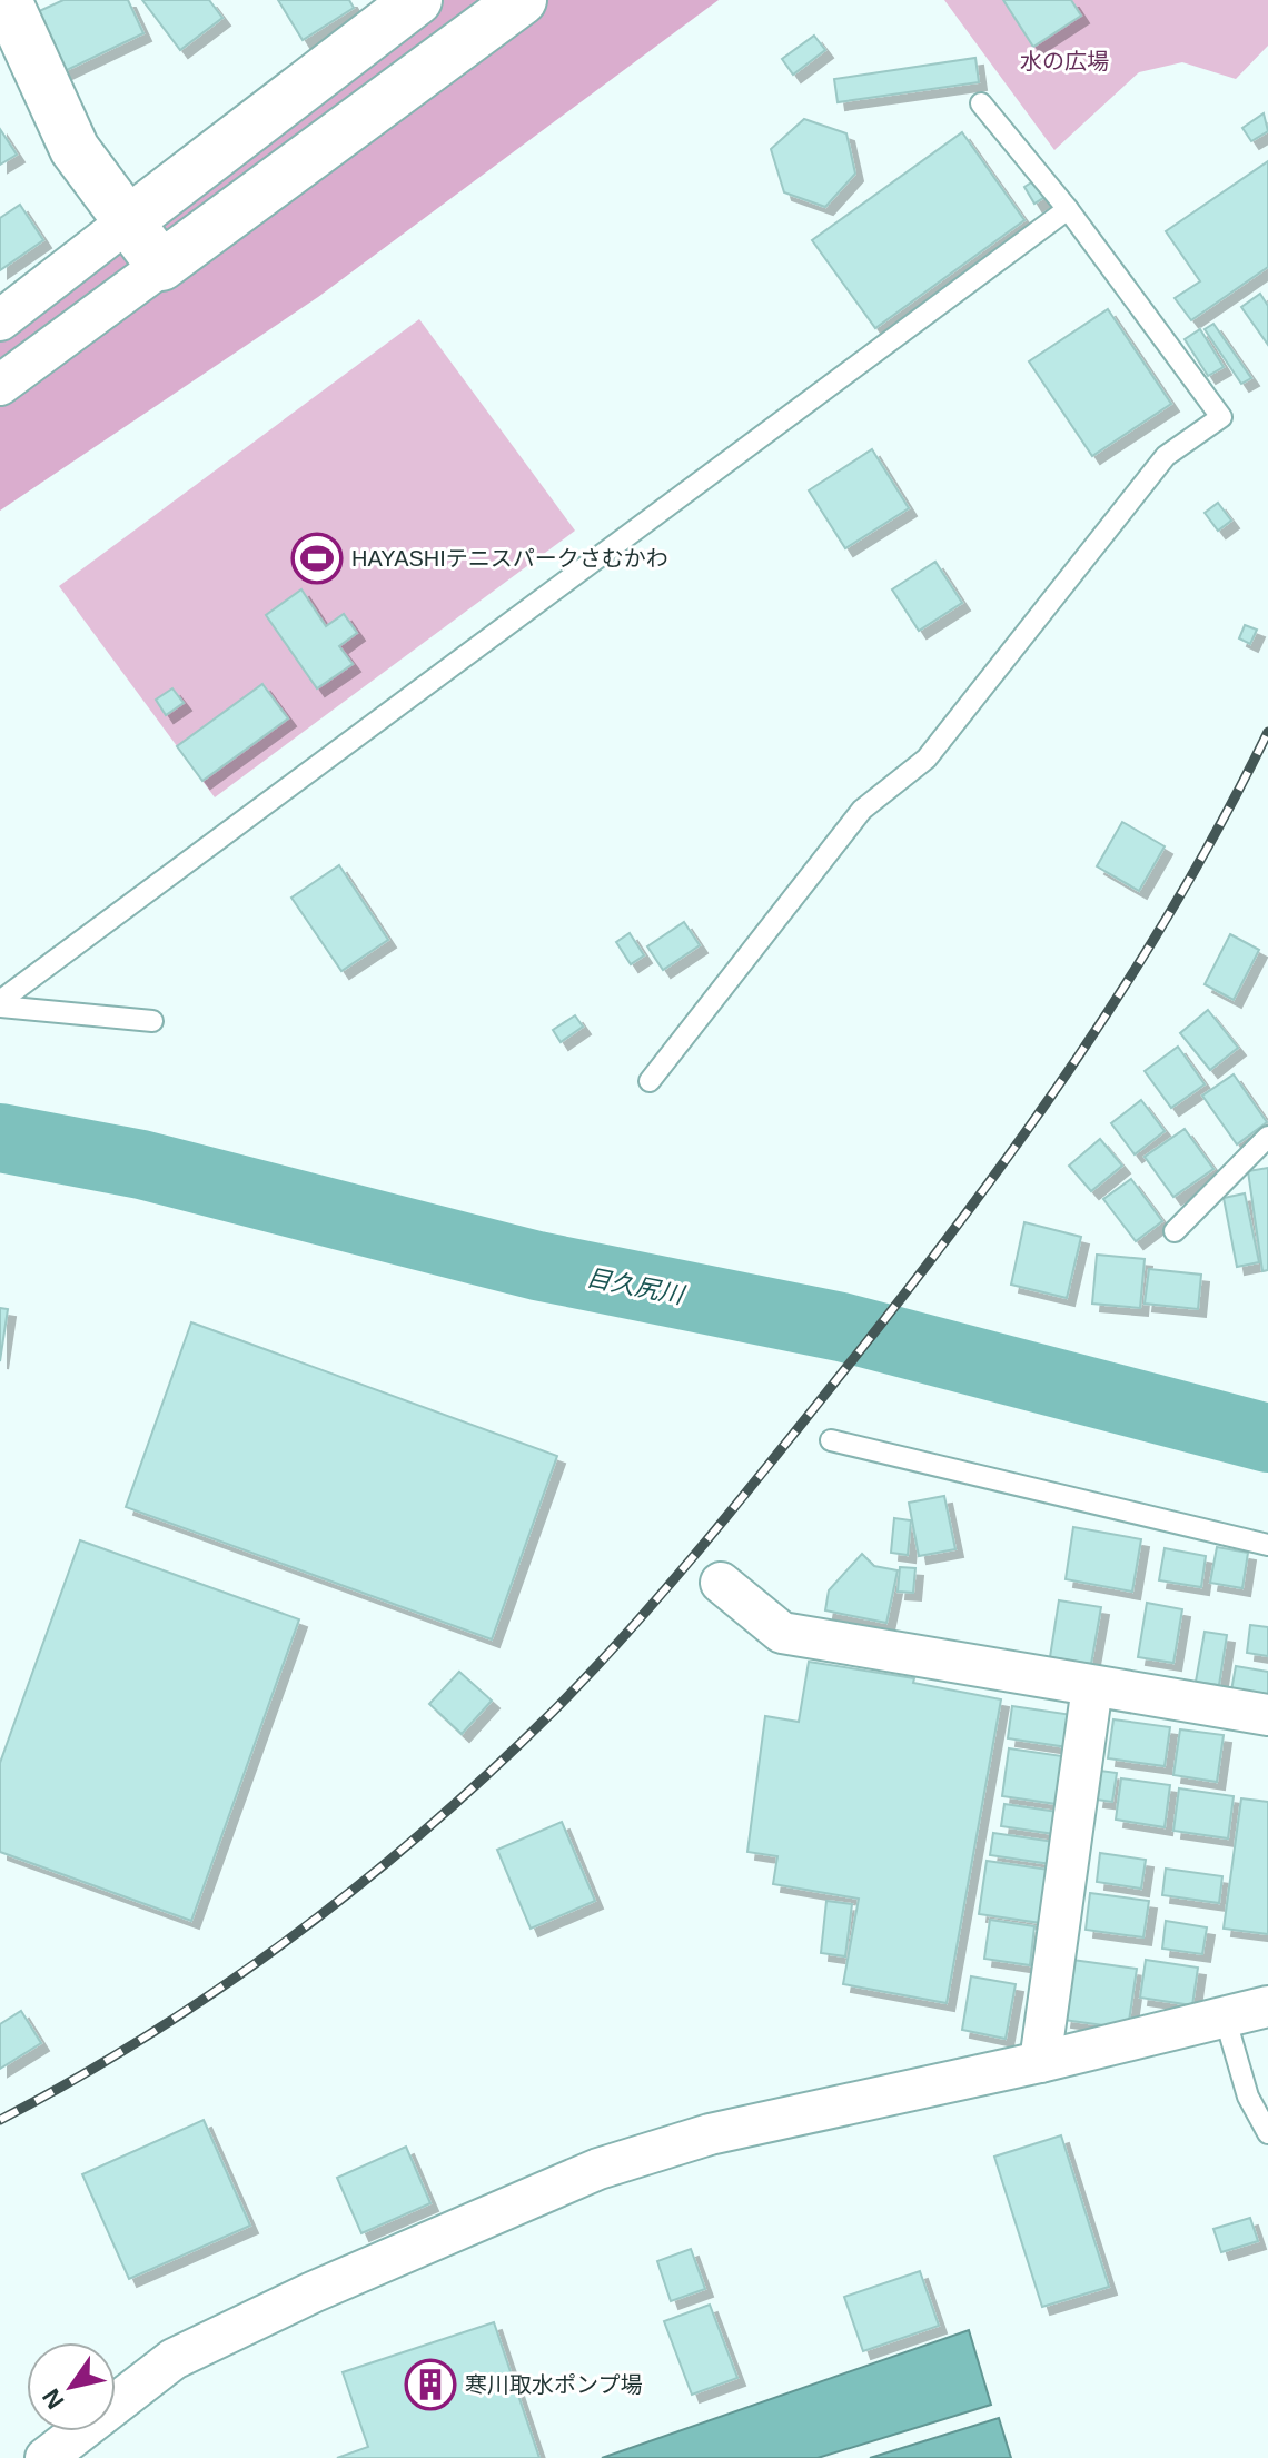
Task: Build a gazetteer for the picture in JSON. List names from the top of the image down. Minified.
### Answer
{"water":["目久尻川"],"parks":["水の広場"],"places":{"sports":["HAYASHIテニスパークさむかわ"],"building":["寒川取水ポンプ場"]},"north":"bottom left"}
